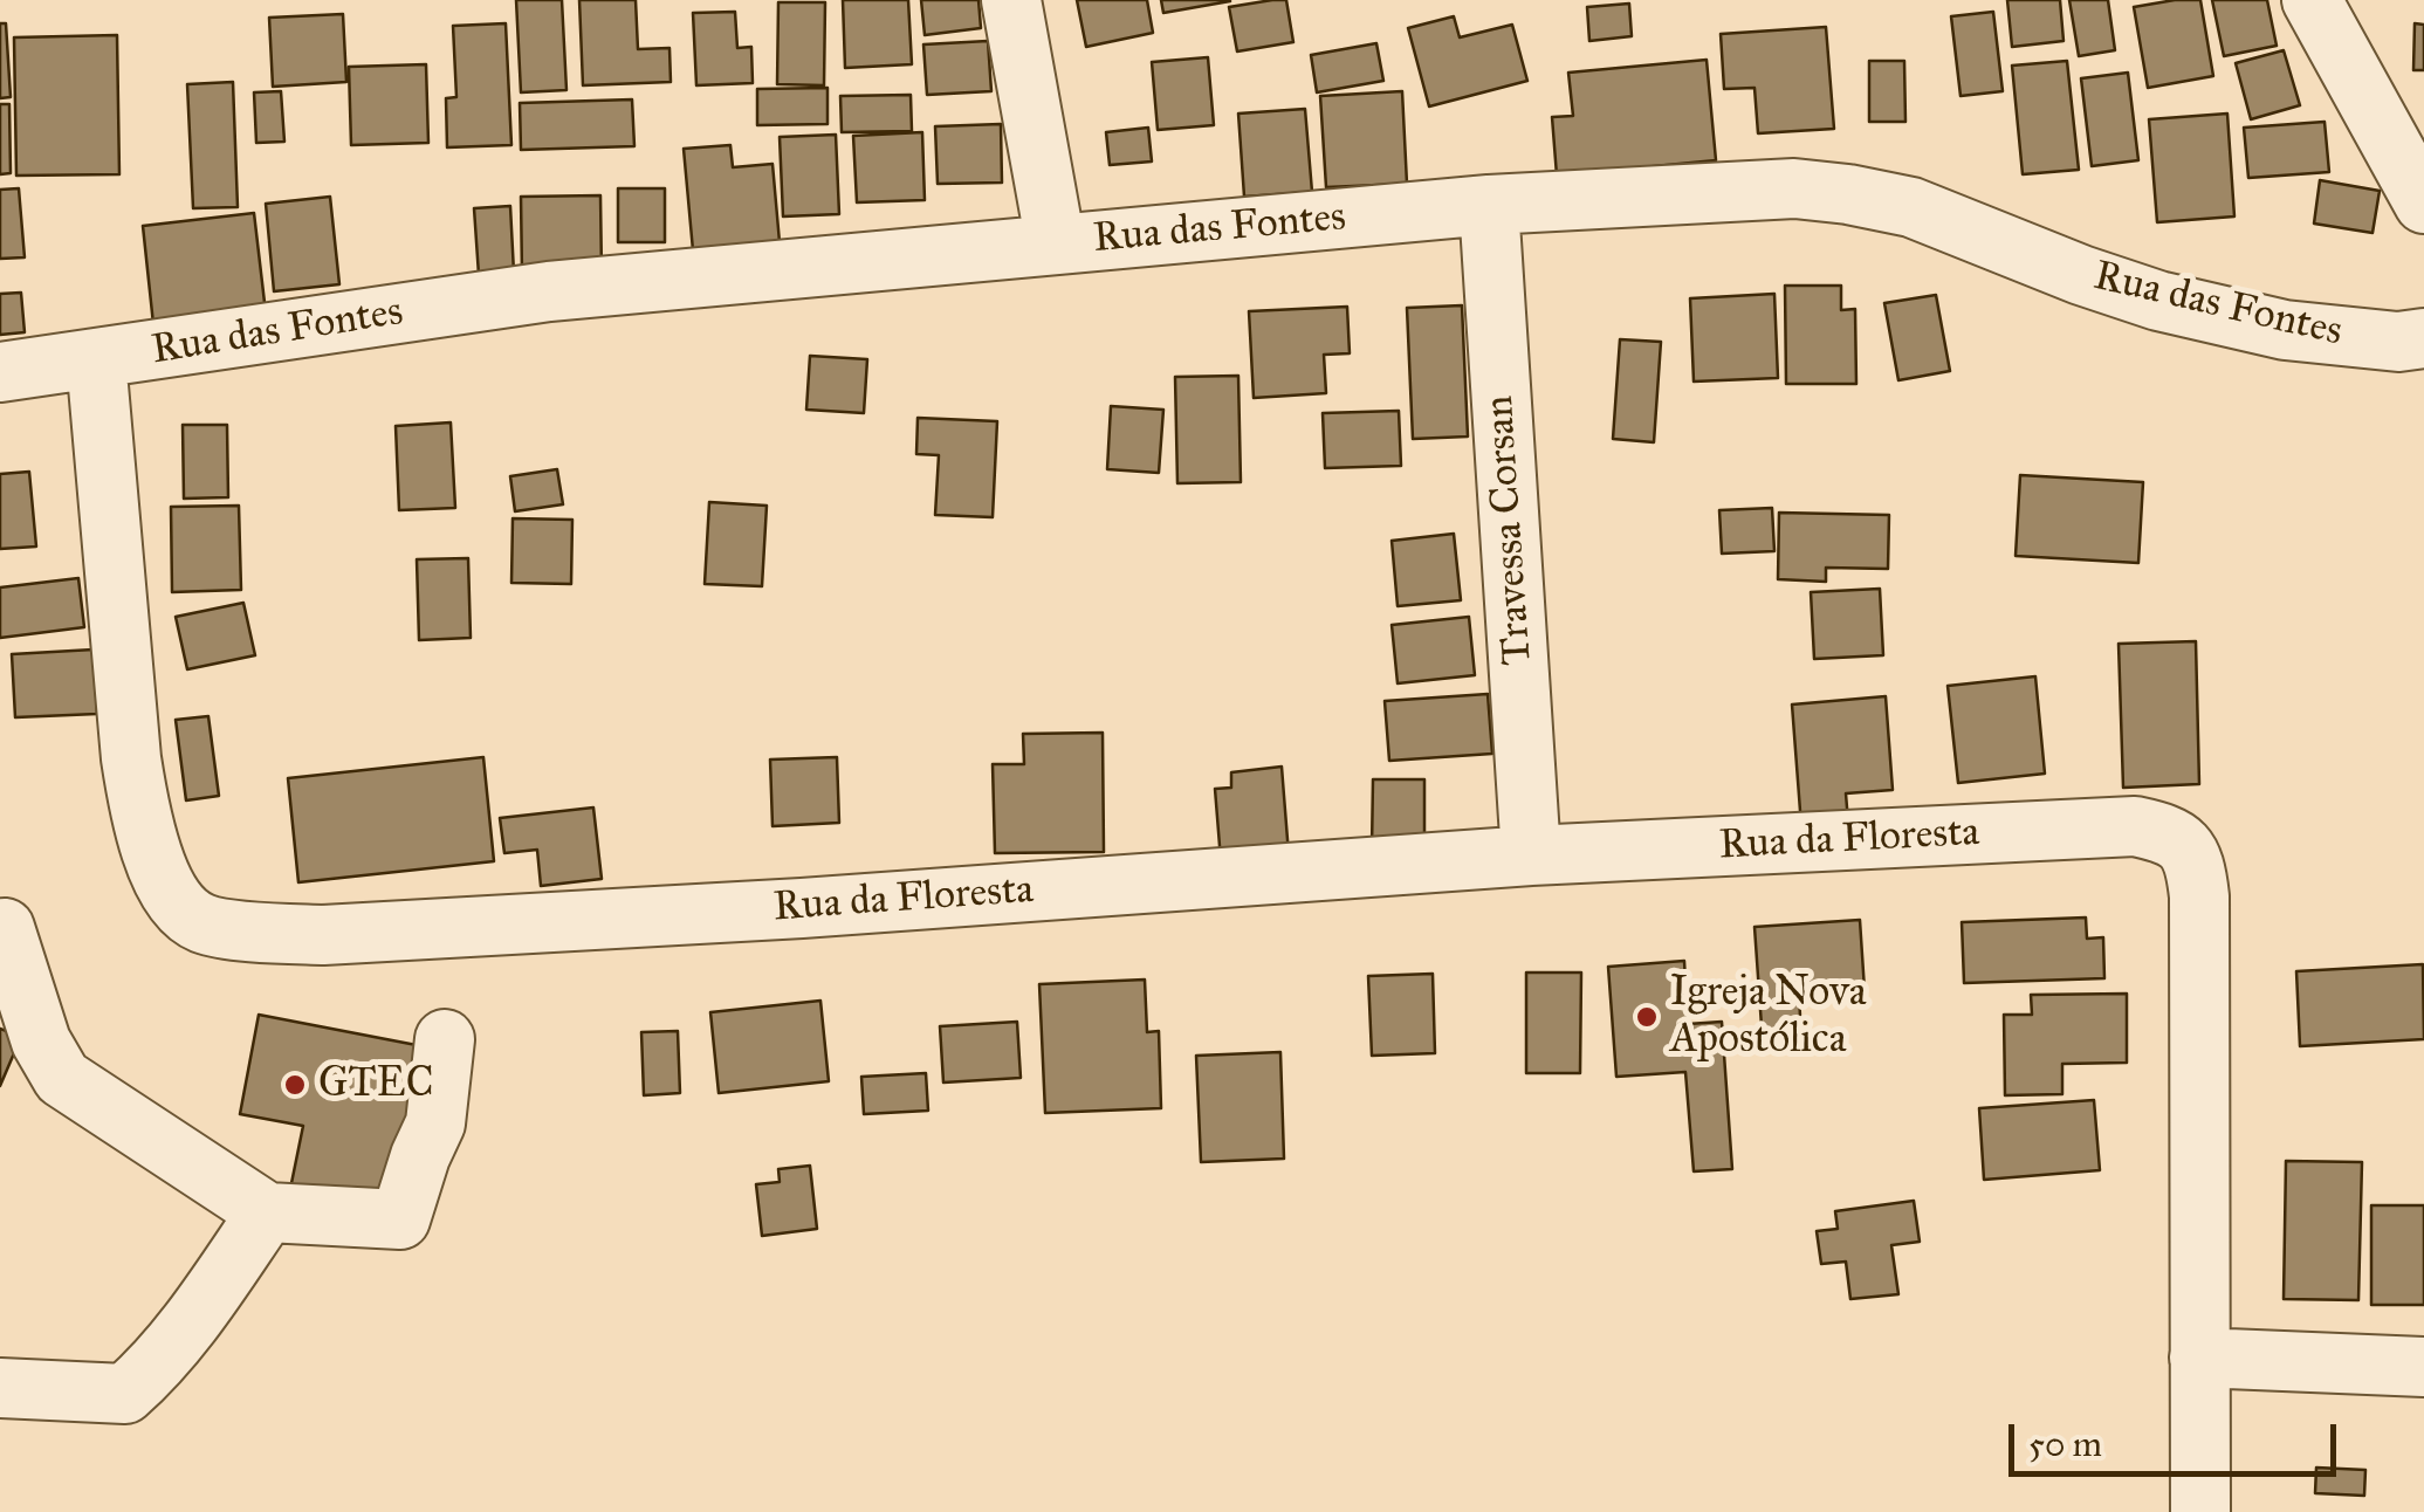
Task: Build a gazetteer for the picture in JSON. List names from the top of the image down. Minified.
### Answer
{"streets":{"street":["Rua das Fontes","Travessa Corsan","Rua da Floresta"]},"crossings":[["Rua das Fontes","Travessa Corsan"],["Rua das Fontes","Rua da Floresta"],["Travessa Corsan","Rua da Floresta"]],"places":["Igreja Nova Apostólica","GTEC"],"scale_bar":"50 m"}
